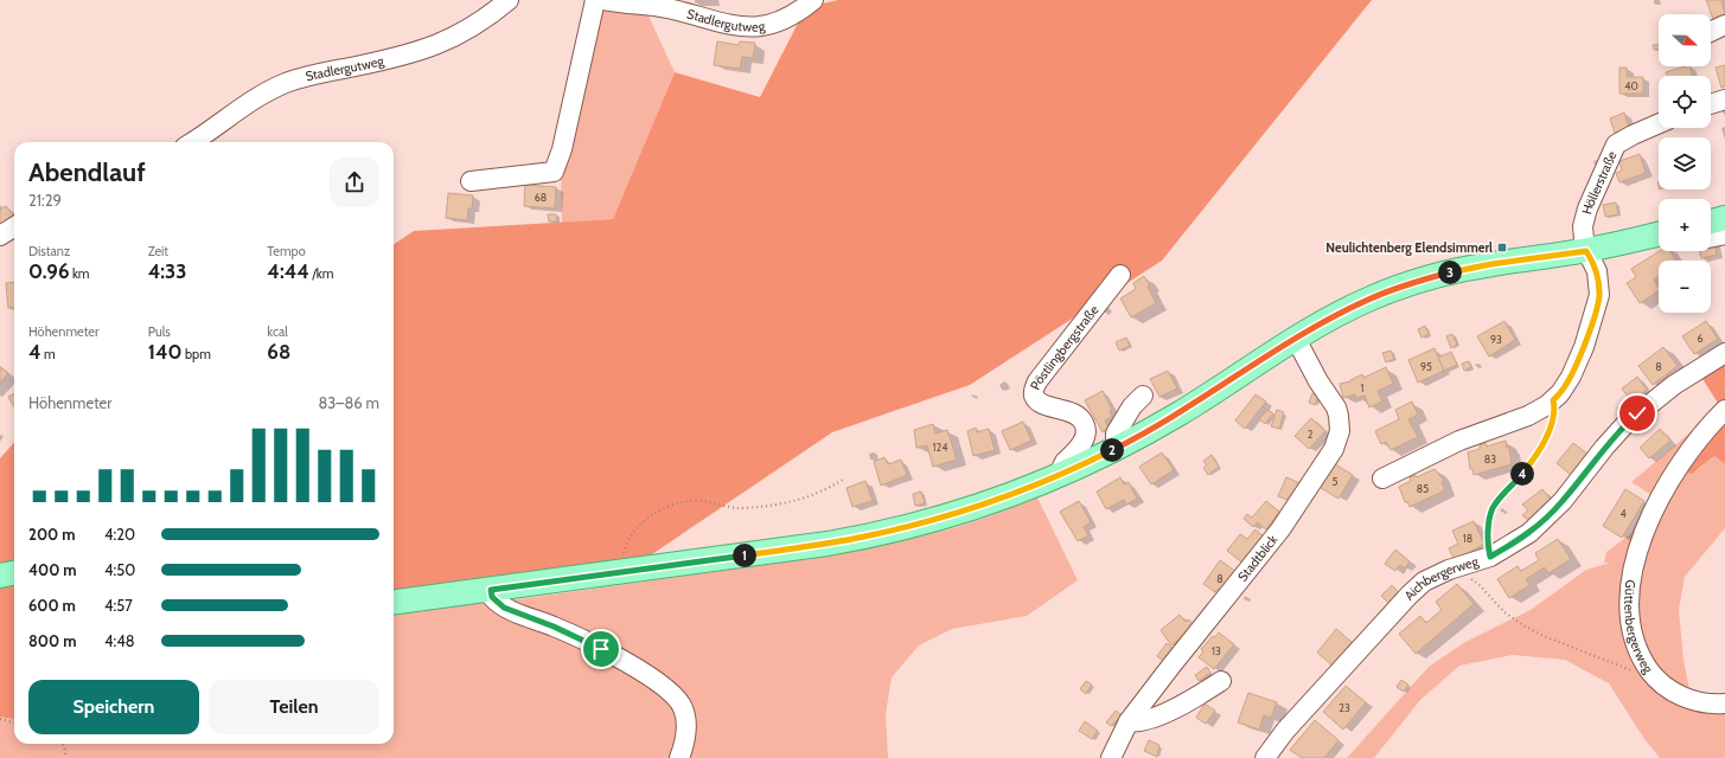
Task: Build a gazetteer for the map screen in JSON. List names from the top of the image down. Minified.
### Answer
{"streets":{"street":["Stadlergutweg","Höllerstraße","Pöstlingbergstraße","Stadtblick","Aichbergerweg","Güttenbergerweg"]},"places":{"transit":["Neulichtenberg Elendsimmerl"]},"house_numbers":["40","68","6","93","95","8","1","2","124","83","5","85","4","18","8","13","23"],"north":"right","page":{"map_buttons":["+","−"],"heading":["Abendlauf","21:29"],"stats":[["Distanz","0.96 km"],["Zeit","4:33"],["Tempo","4:44 /km"],["Höhenmeter","4 m"],["Puls","140 bpm"],["kcal","68"]],"pins":["3","2","4","1"],"chart":["Höhenmeter","83–86 m"],"list":[{"name":"200 m","note":"4:20"},{"name":"400 m","note":"4:50"},{"name":"600 m","note":"4:57"},{"name":"800 m","note":"4:48"}],"buttons":["Speichern","Teilen"]}}
